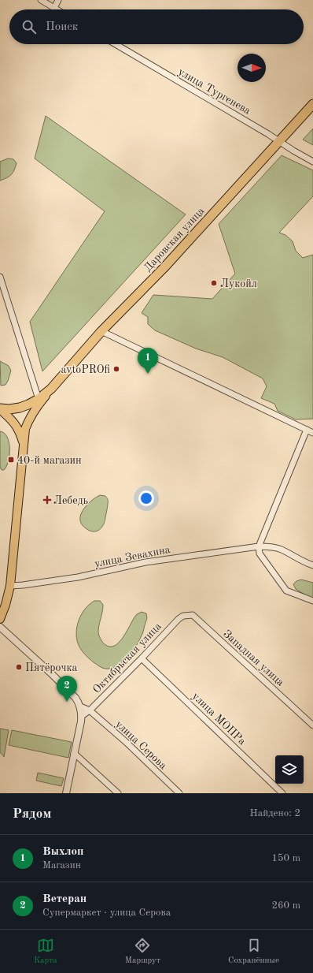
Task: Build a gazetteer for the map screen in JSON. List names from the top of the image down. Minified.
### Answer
{"streets":{"highway":["Даровская улица"],"street":["улица Тургенева","улица Зевахина","Октябрьская улица","Западная улица","улица МОПРа","улица Серова"]},"crossings":[["улица Тургенева","Даровская улица"],["Даровская улица","улица Зевахина"],["Октябрьская улица","Западная улица"],["Октябрьская улица","улица МОПРа"],["Октябрьская улица","улица Серова"]],"places":{"other":["Лукойл","avtoPROfi","Пятёрочка"],"transit":["40-й магазин"],"health":["Лебедь"]},"north":"right","page":{"search":"Поиск","pins":["1","2"],"heading":["Рядом","Найдено: 2"],"list":[{"mark":"1","name":"Выхлоп","note":"Магазин","value":"150 m"},{"mark":"2","name":"Ветеран","note":"Супермаркет · улица Серова","value":"260 m"}],"nav":["Карта","Маршрут","Сохранённые"]}}
